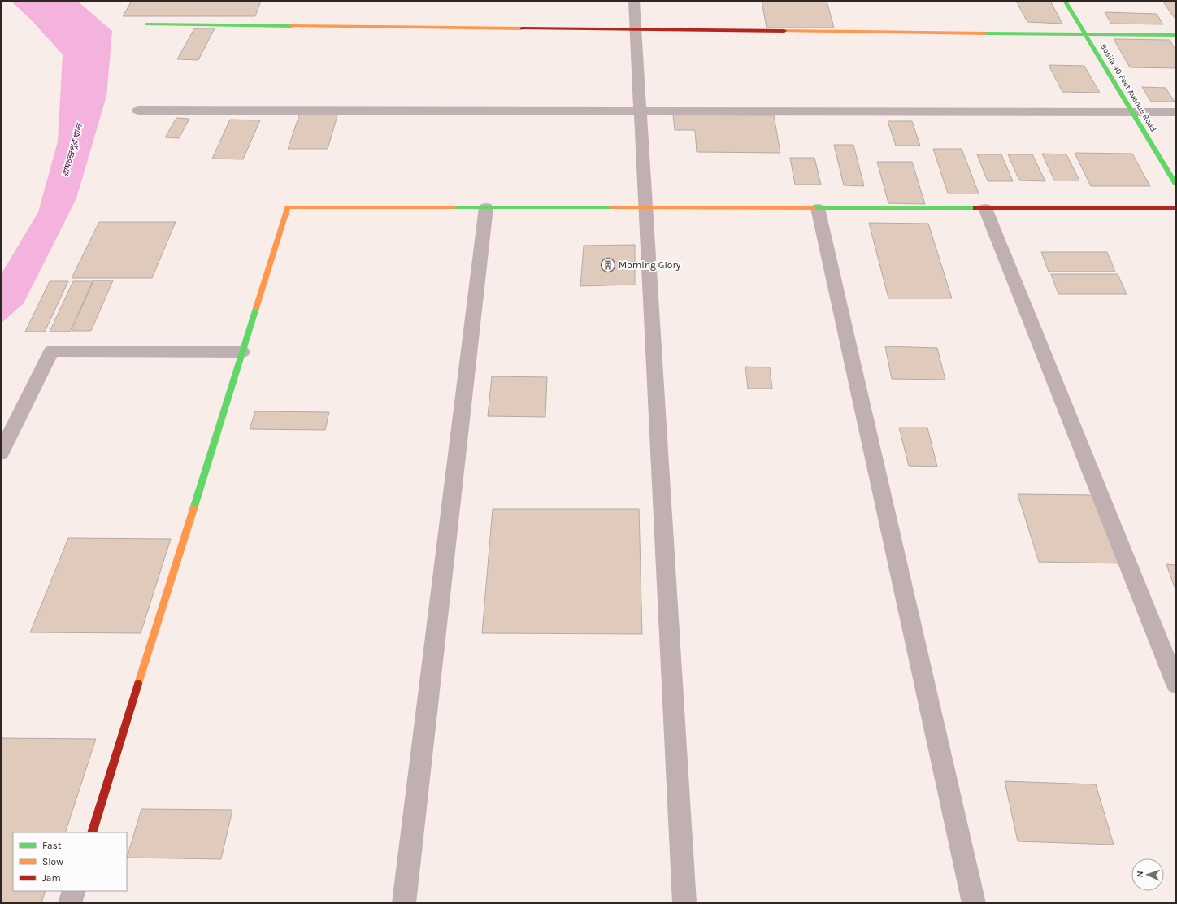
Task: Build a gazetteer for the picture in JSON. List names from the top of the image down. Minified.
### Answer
{"streets":{"street":["Bosila 40 Feet Avenue Road"]},"water":["রামচন্দ্রপুর খাল"],"places":{"building":["Morning Glory"]},"legend":["Fast","Slow","Jam"],"north":"left"}
